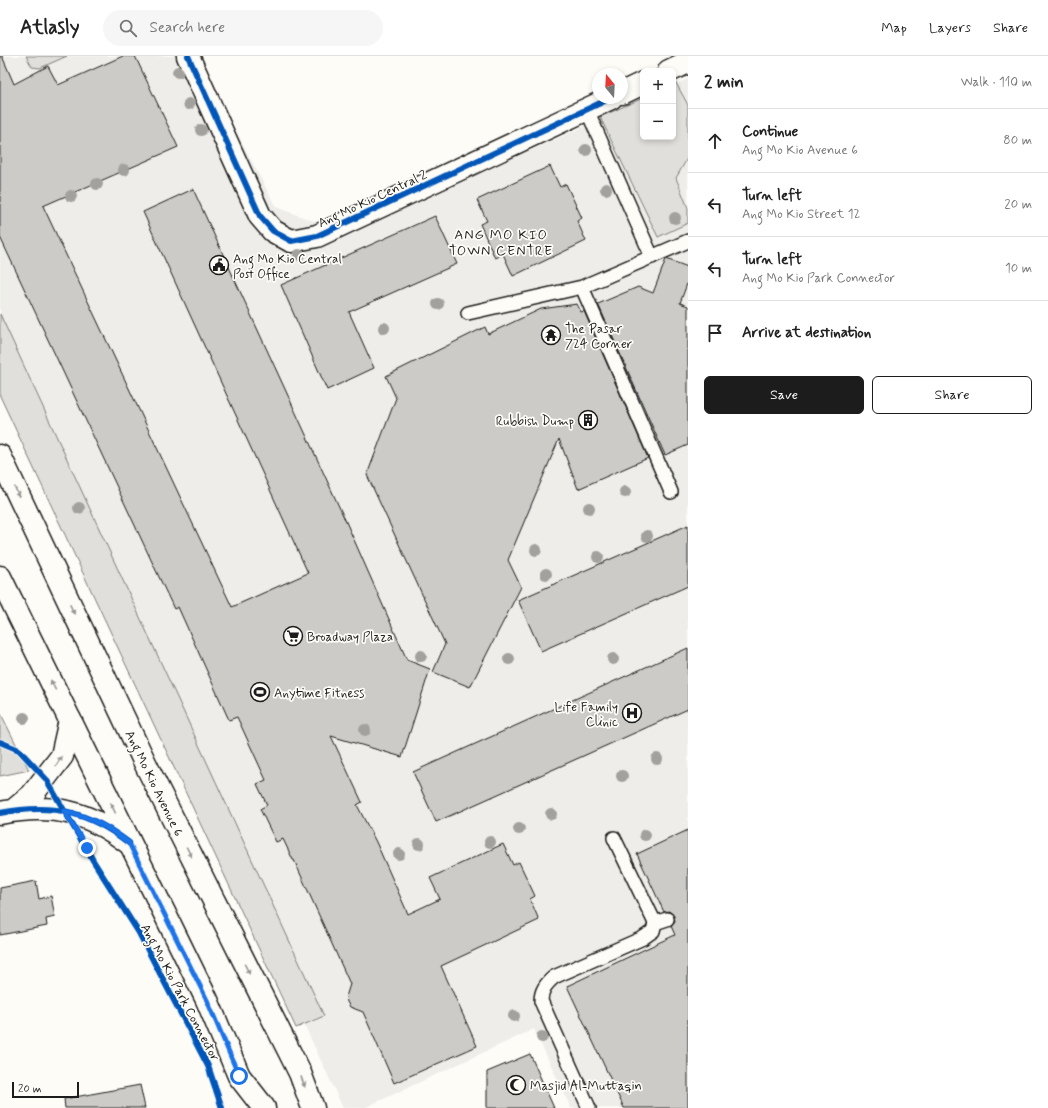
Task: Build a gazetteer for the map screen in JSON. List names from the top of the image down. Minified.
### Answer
{"streets":{"main road":["Ang Mo Kio Central 2","Ang Mo Kio Avenue 6"],"cycle path":["Ang Mo Kio Park Connector"]},"districts":["ANG MO KIO TOWN CENTRE"],"places":{"public building":["Ang Mo Kio Central Post Office"],"temple":["The Pasar 724 Corner"],"building":["Rubbish Dump"],"supermarket":["Broadway Plaza"],"sports":["Anytime Fitness"],"hospital":["Life Family Clinic"],"mosque":["Masjid Al-Muttaqin"]},"scale_bar":"20 m","north":"top","page":{"header":"Atlasly","search":"Search here","nav":["Map","Layers","Share"],"heading":["2 min","Walk · 110 m"],"map_buttons":["+","−"],"list":[["Continue","Ang Mo Kio Avenue 6","80 m"],["Turn left","Ang Mo Kio Street 12","20 m"],["Turn left","Ang Mo Kio Park Connector","10 m"],"Arrive at destination"],"buttons":["Save","Share"],"scale":"20 m"}}
